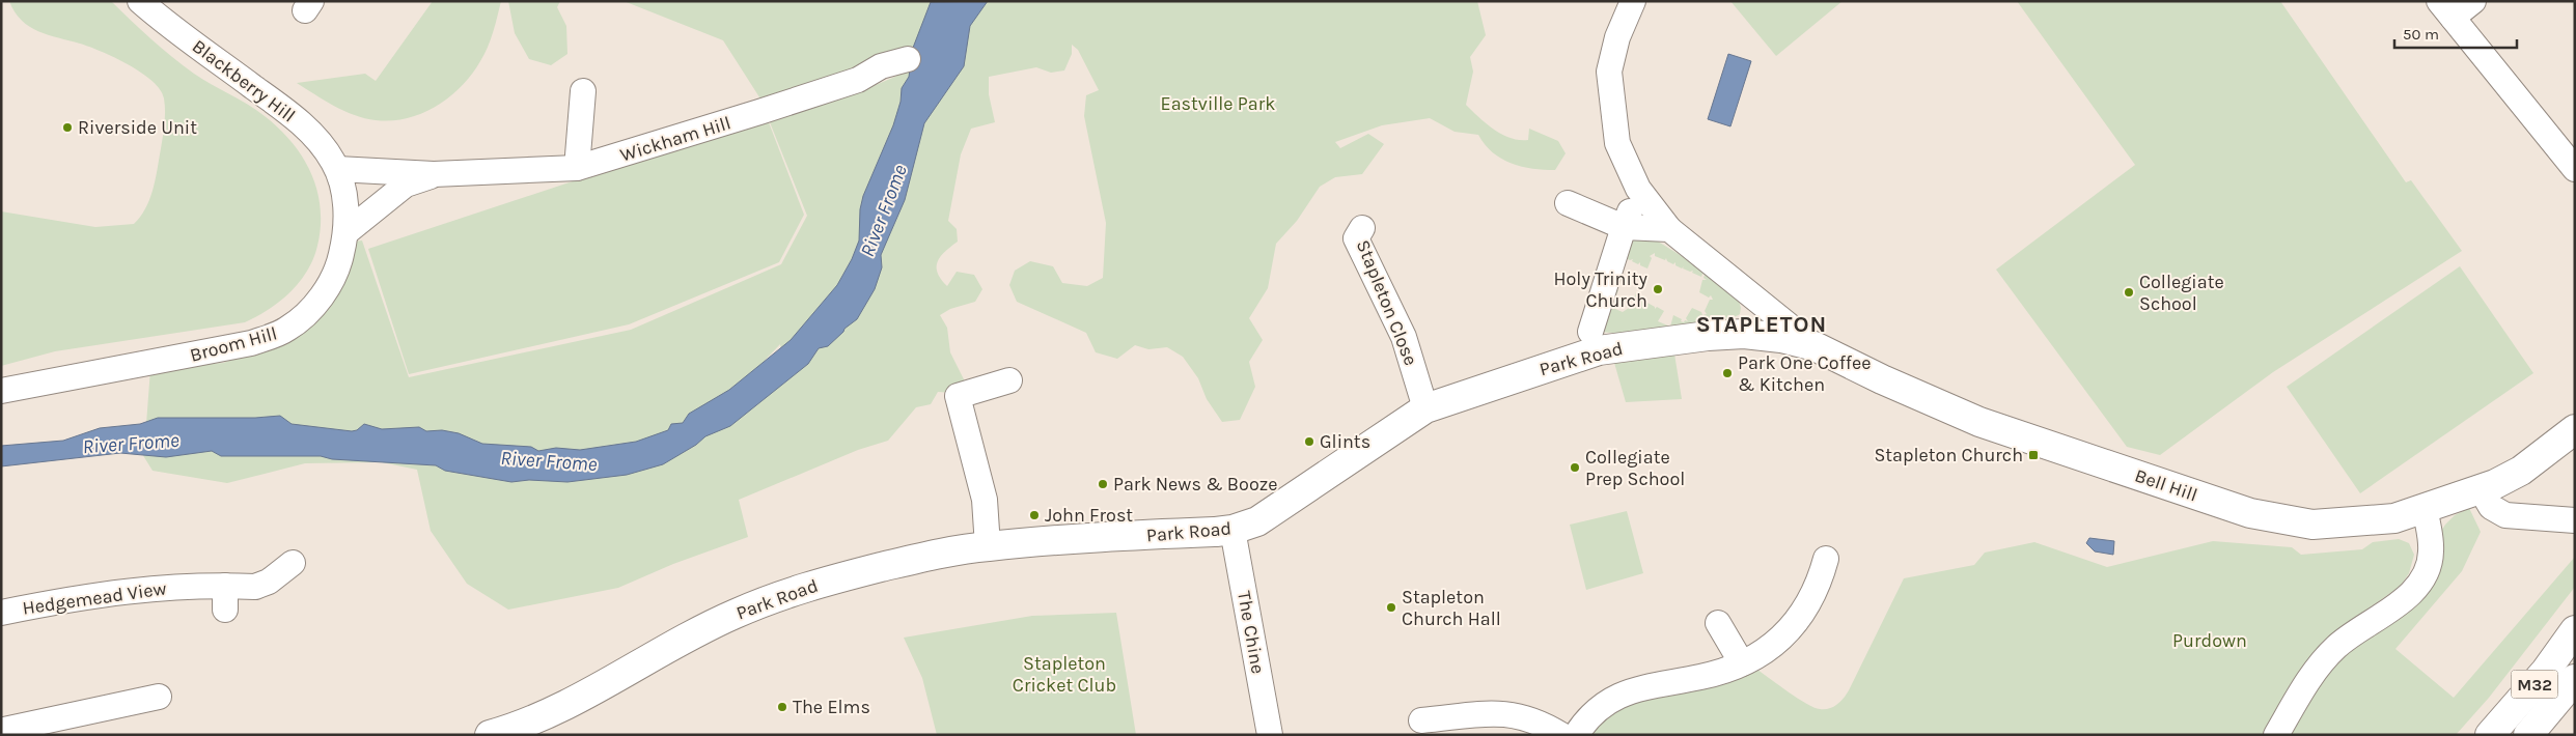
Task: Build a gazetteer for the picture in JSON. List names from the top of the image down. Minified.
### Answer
{"streets":{"main road":["Park Road","Bell Hill","M32"],"street":["Blackberry Hill","Wickham Hill","Stapleton Close","Broom Hill","Hedgemead View","The Chine"]},"crossings":[["Blackberry Hill","Wickham Hill"],["Blackberry Hill","Broom Hill"],["Wickham Hill","Broom Hill"],["Stapleton Close","Park Road"],["Park Road","Bell Hill"],["Park Road","The Chine"]],"districts":["STAPLETON"],"water":["River Frome"],"parks":["Eastville Park","Purdown","Stapleton Cricket Club"],"places":{"other":["Riverside Unit","Holy Trinity Church","Collegiate School","Park One Coffee & Kitchen","Glints","Collegiate Prep School","Park News & Booze","John Frost","Stapleton Church Hall","The Elms"],"transit":["Stapleton Church"]},"scale_bar":"50 m"}
